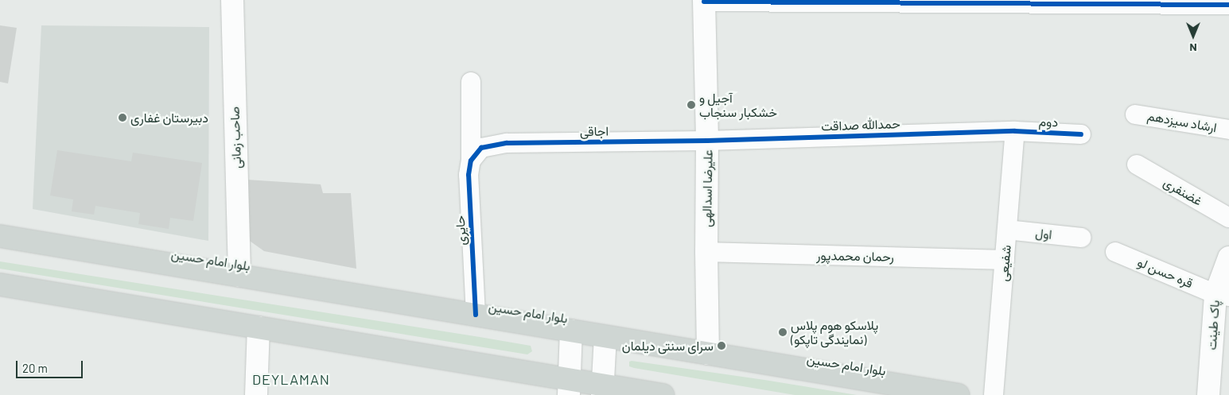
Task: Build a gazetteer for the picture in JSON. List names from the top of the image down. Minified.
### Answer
{"streets":{"main road":["بلوار امام حسین"],"street":["دوم","ارشاد سیزدهم","حمدالله صداقت","اجاقی","صاحب زمانی","علیرضا اسدالهی","غضنفری","حایری","اول","رحمان محمدپور","شفیعی","قره حسن لو","پاک طینت"]},"crossings":[["دوم","حمدالله صداقت"],["دوم","شفیعی"],["حمدالله صداقت","اجاقی"],["حمدالله صداقت","علیرضا اسدالهی"],["حمدالله صداقت","شفیعی"],["اجاقی","علیرضا اسدالهی"],["اجاقی","حایری"],["صاحب زمانی","بلوار امام حسین"],["علیرضا اسدالهی","رحمان محمدپور"],["علیرضا اسدالهی","بلوار امام حسین"],["حایری","بلوار امام حسین"],["اول","شفیعی"],["رحمان محمدپور","شفیعی"],["قره حسن لو","پاک طینت"]],"districts":["DEYLAMAN"],"places":["آجیل و خشکبار سنجاب","دبیرستان غفاری","پلاسکو هوم پلاس (نمایندگی تاپکو)","سرای سنتی دیلمان"],"scale_bar":"20 m","north":"bottom"}
